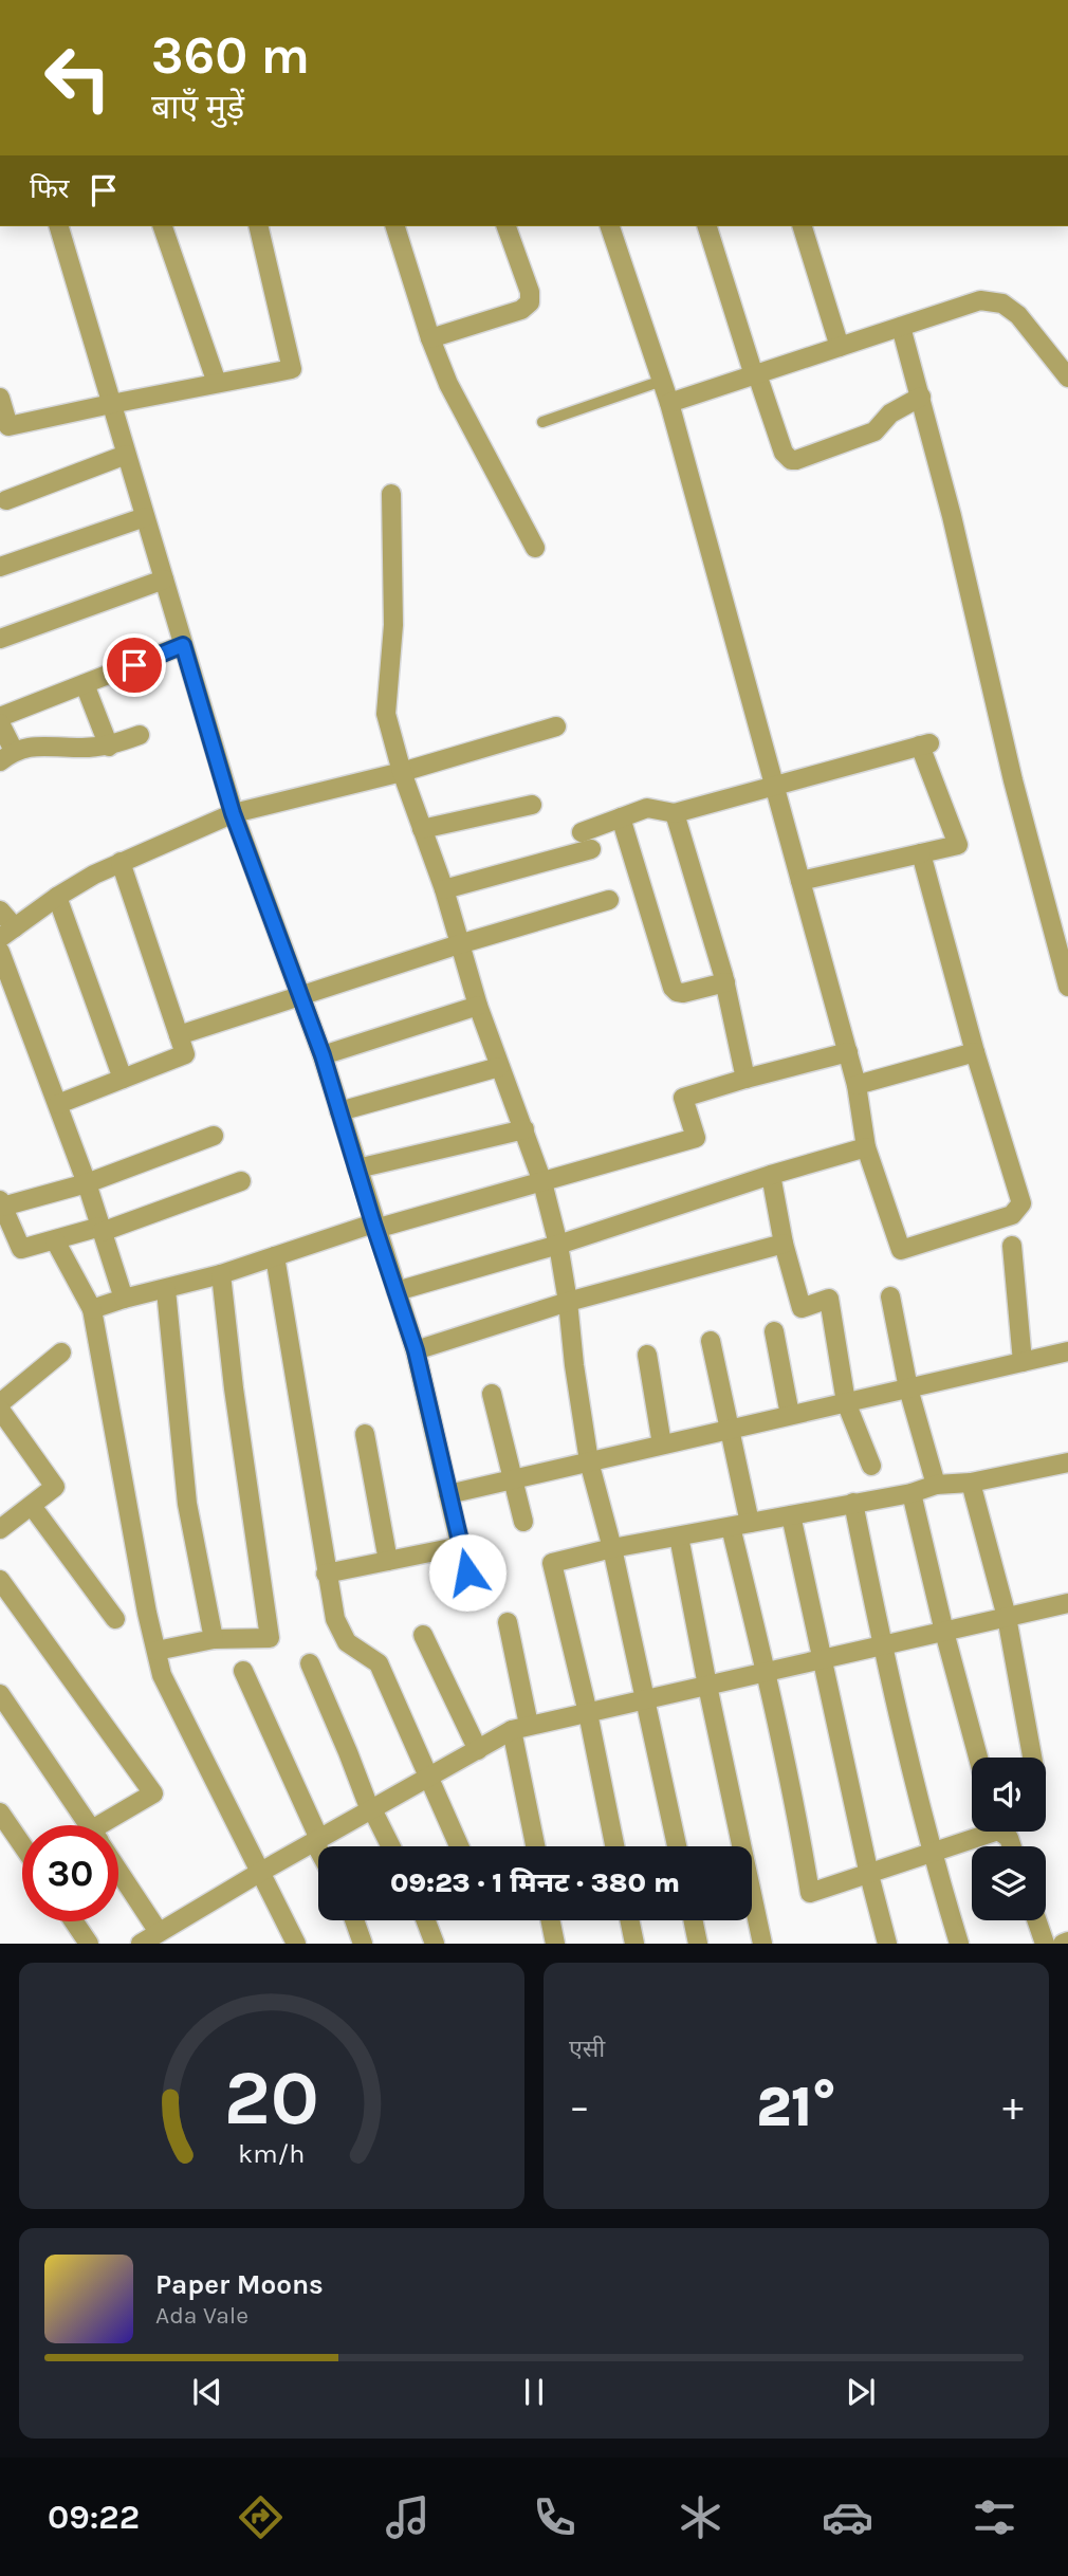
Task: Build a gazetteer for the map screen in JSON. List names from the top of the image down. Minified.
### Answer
{"page":{"turn":["360 m","बाएँ मुड़ें"],"then":"फिर","limit":"30","trip":"09:23 · 1 मिनट · 380 m","tile":"एसी","heat":["−","21°","+"],"song":["Paper Moons","Ada Vale"],"tabs":"09:22","gauge":["20","km/h"]}}
